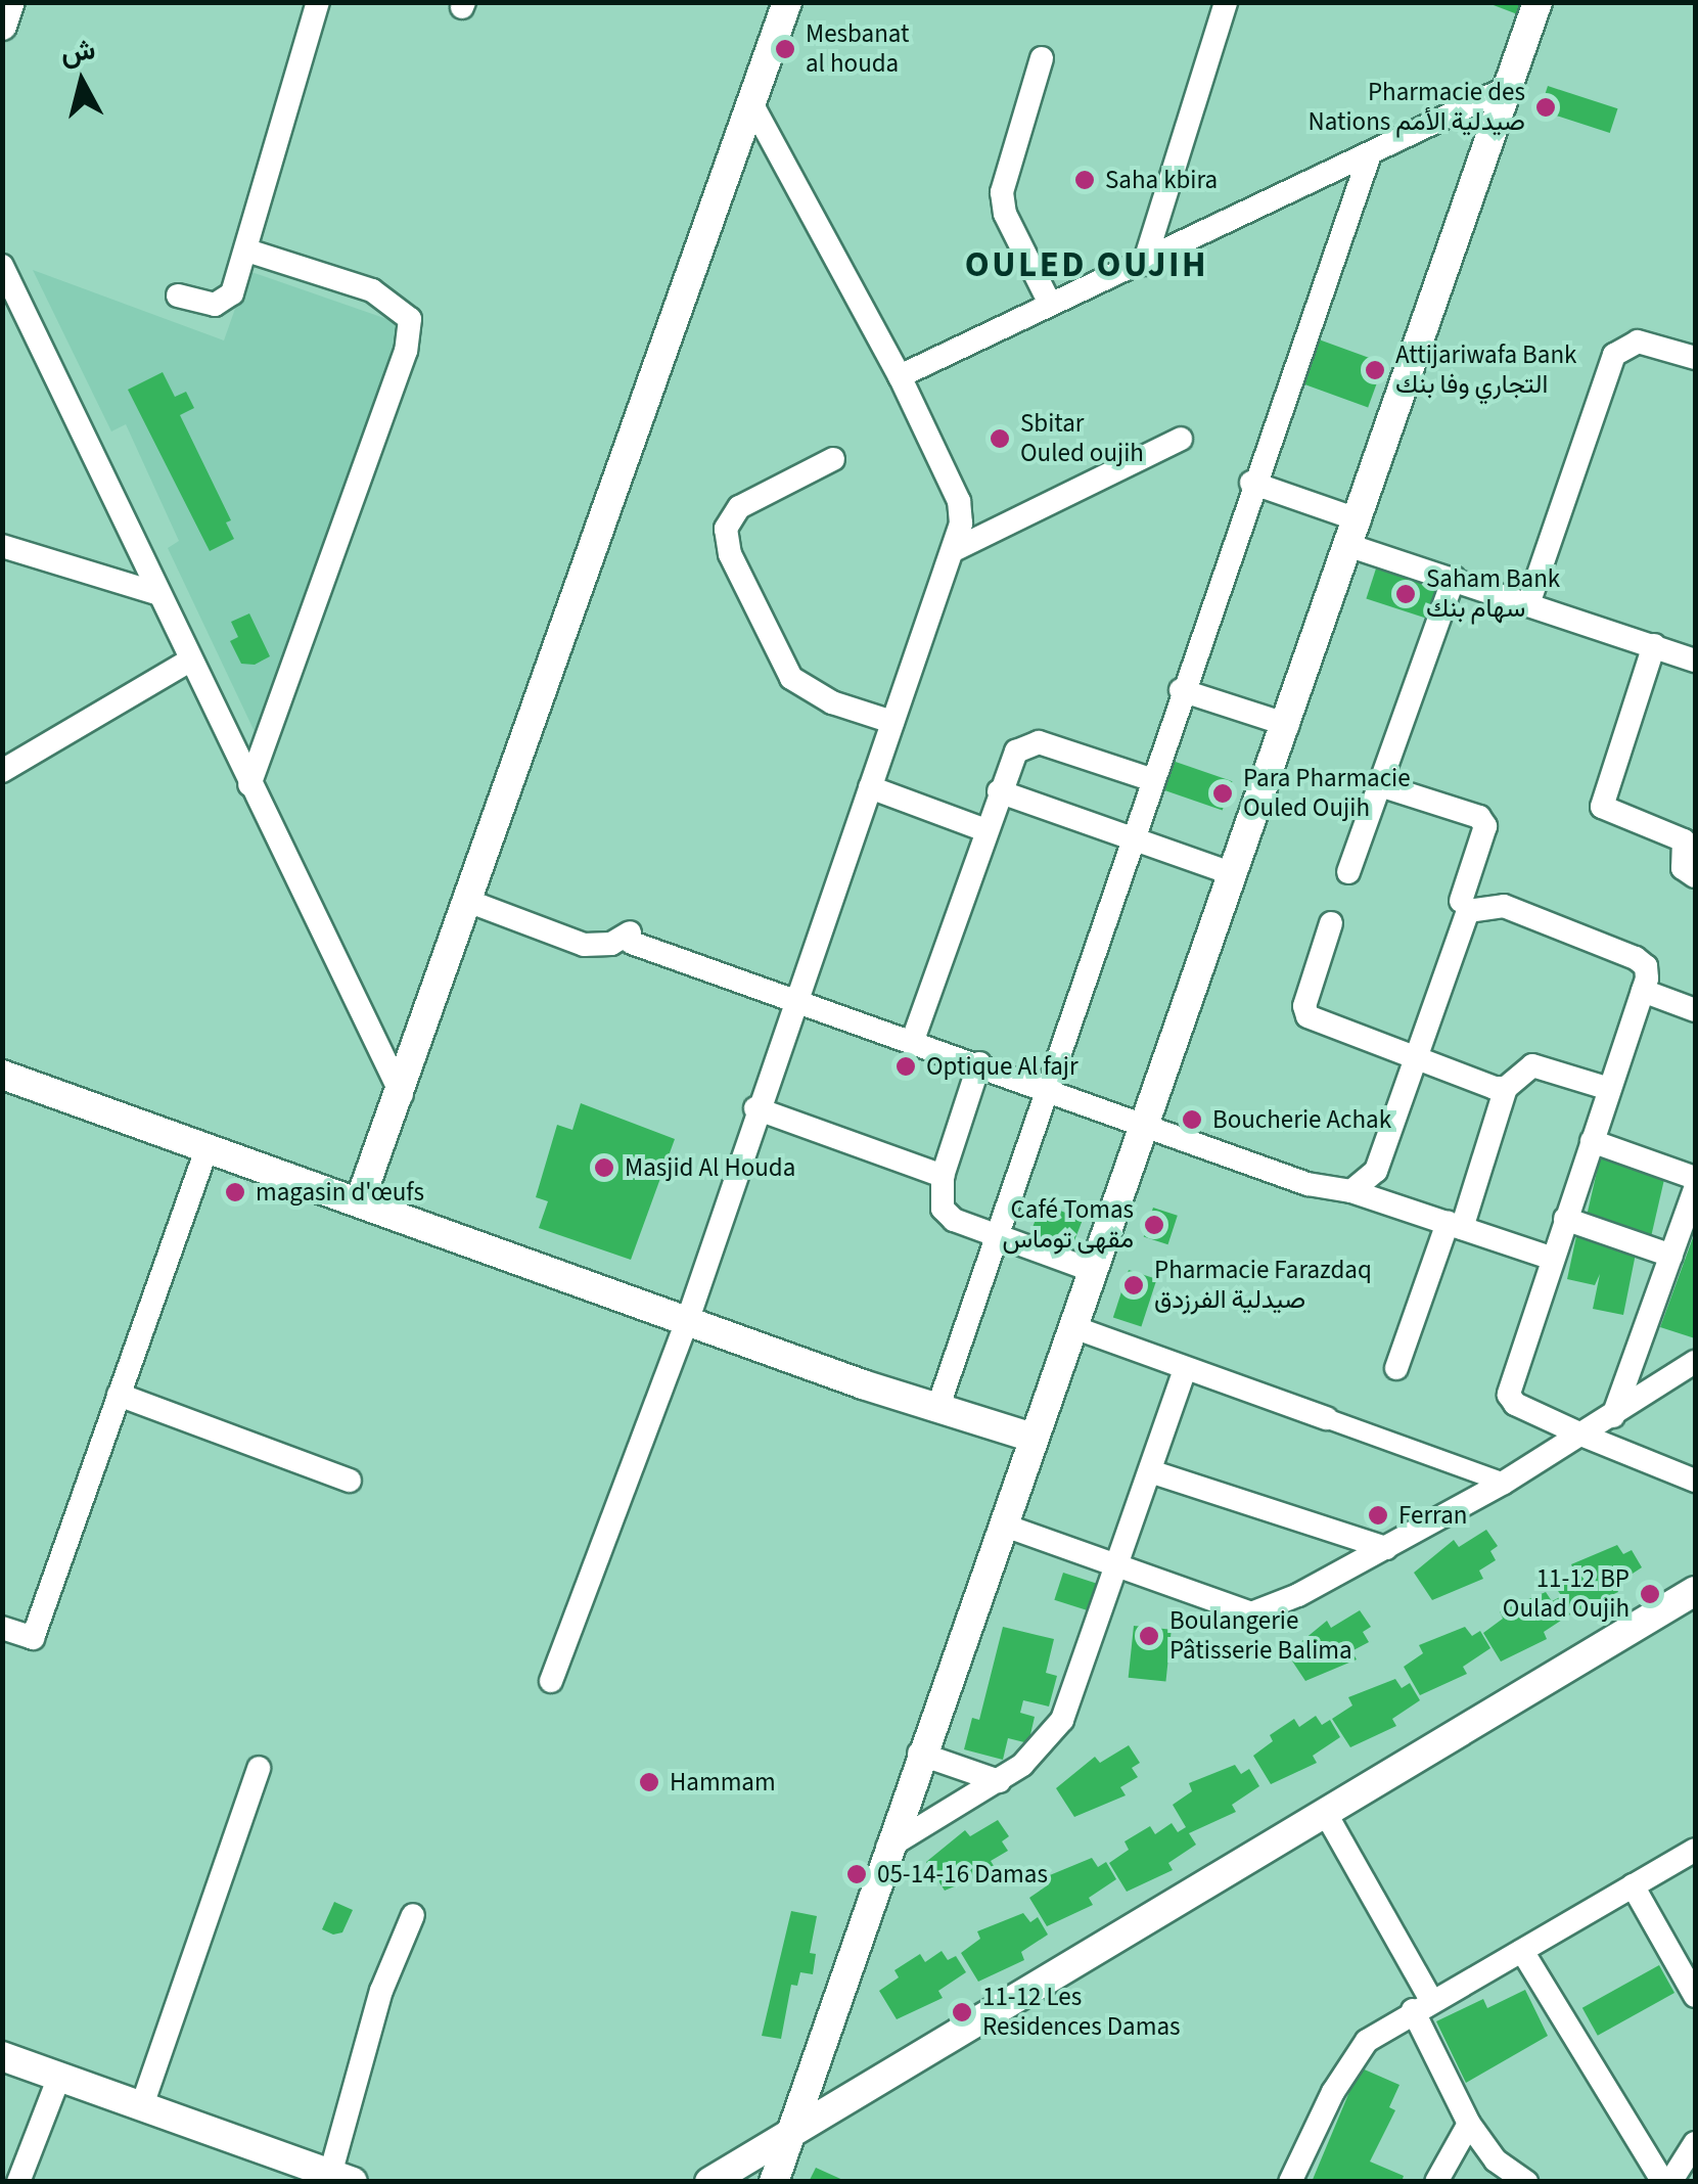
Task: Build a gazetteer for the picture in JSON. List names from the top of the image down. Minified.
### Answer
{"districts":["OULED OUJIH"],"places":["Mesbanat al houda","Pharmacie des Nations صيدلية الأمم","Saha kbira","Attijariwafa Bank التجاري وفا بنك","Sbitar Ouled oujih","Saham Bank سهام بنك","Para Pharmacie Ouled Oujih","Optique Al fajr","Boucherie Achak","Masjid Al Houda","magasin d'œufs","Café Tomas مقهى توماس","Pharmacie Farazdaq صيدلية الفرزدق","Ferran","11-12 BP Oulad Oujih","Boulangerie Pâtisserie Balima","Hammam","05-14-16 Damas","11-12 Les Residences Damas"],"north":"top"}
